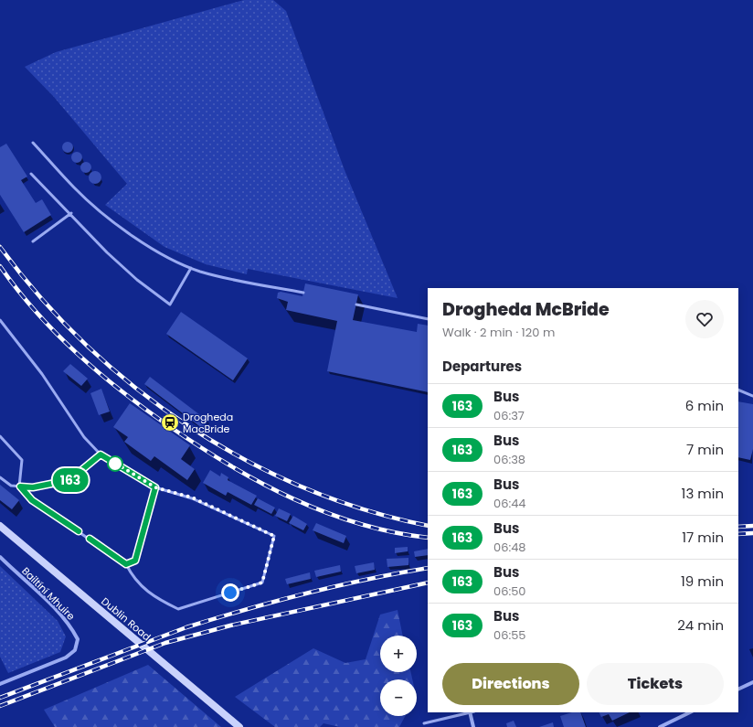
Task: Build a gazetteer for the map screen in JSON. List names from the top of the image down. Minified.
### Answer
{"streets":{"main road":["Dublin Road"],"street":["Bailtíní Mhuire"]},"places":{"station":["Drogheda MacBride"]},"lines":["bus line 163"],"page":{"on_map":"163","heading":[["Drogheda McBride","Walk · 2 min · 120 m"],"Departures"],"list":[{"mark":"163","name":"Bus","note":"06:37","value":"6 min"},{"mark":"163","name":"Bus","note":"06:38","value":"7 min"},{"mark":"163","name":"Bus","note":"06:44","value":"13 min"},{"mark":"163","name":"Bus","note":"06:48","value":"17 min"},{"mark":"163","name":"Bus","note":"06:50","value":"19 min"},{"mark":"163","name":"Bus","note":"06:55","value":"24 min"}],"map_buttons":["+","−"],"buttons":["Directions","Tickets"]}}
